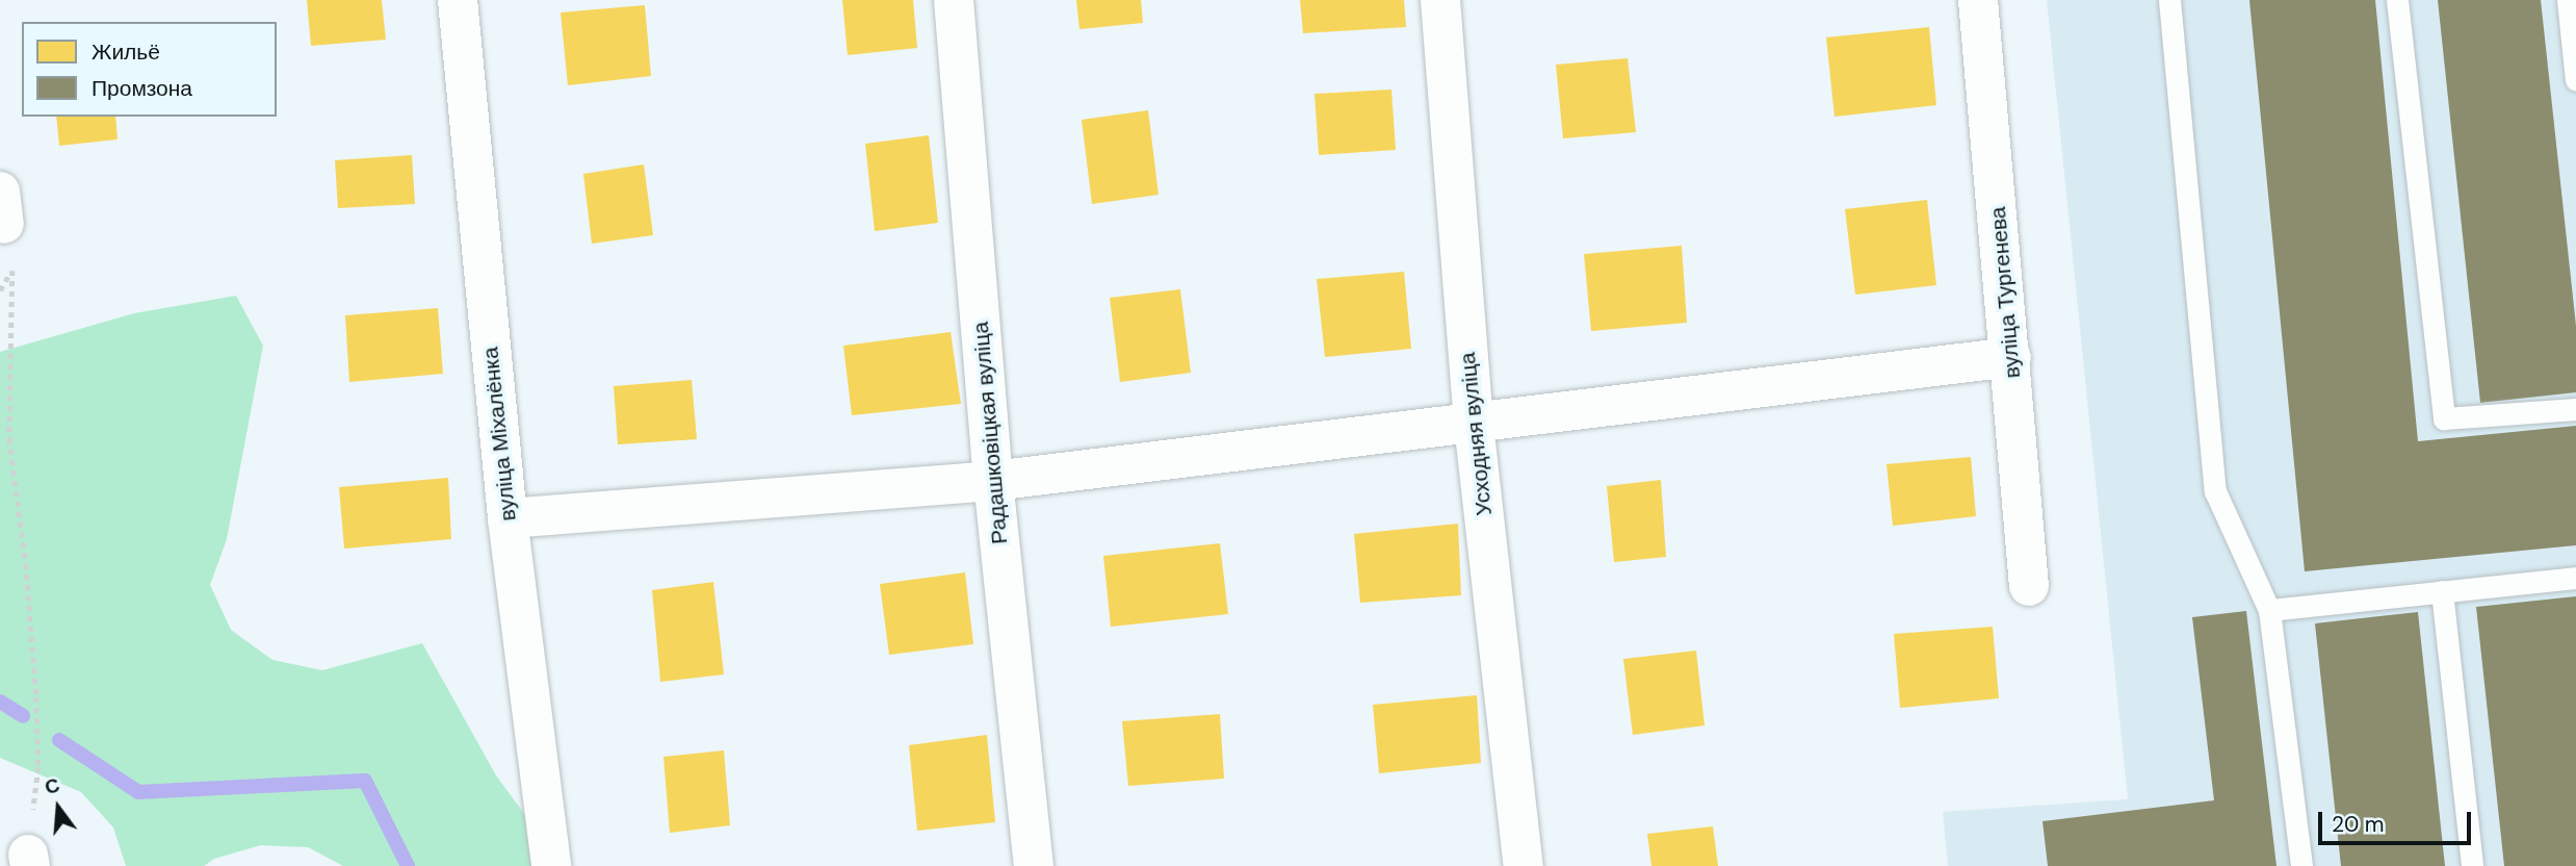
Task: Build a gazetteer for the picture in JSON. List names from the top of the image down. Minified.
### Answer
{"streets":{"street":["вуліца Тургенева","Радашковіцкая вуліца","вуліца Міхалёнка","Усходняя вуліца"]},"legend":["Жильё","Промзона"],"scale_bar":"20 m","north":"top"}
